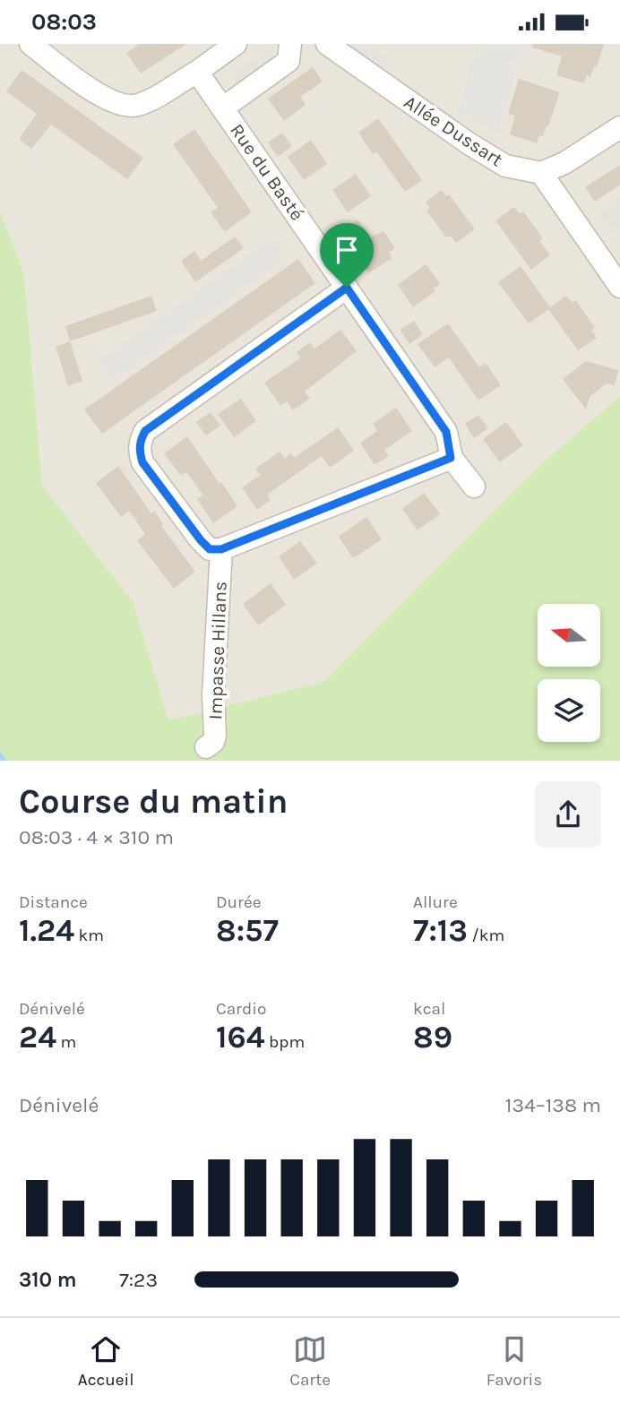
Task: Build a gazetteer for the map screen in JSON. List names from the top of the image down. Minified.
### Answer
{"streets":{"street":["Allée Dussart","Rue du Basté","Impasse Hillans"]},"north":"left","page":{"status":"08:03","heading":["Course du matin","08:03 · 4 × 310 m"],"stats":[["Distance","1.24 km"],["Durée","8:57"],["Allure","7:13 /km"],["Dénivelé","24 m"],["Cardio","164 bpm"],["kcal","89"]],"chart":["Dénivelé","134–138 m"],"list":[{"name":"310 m","note":"7:23"}],"tabs":["Accueil","Carte","Favoris"]}}
